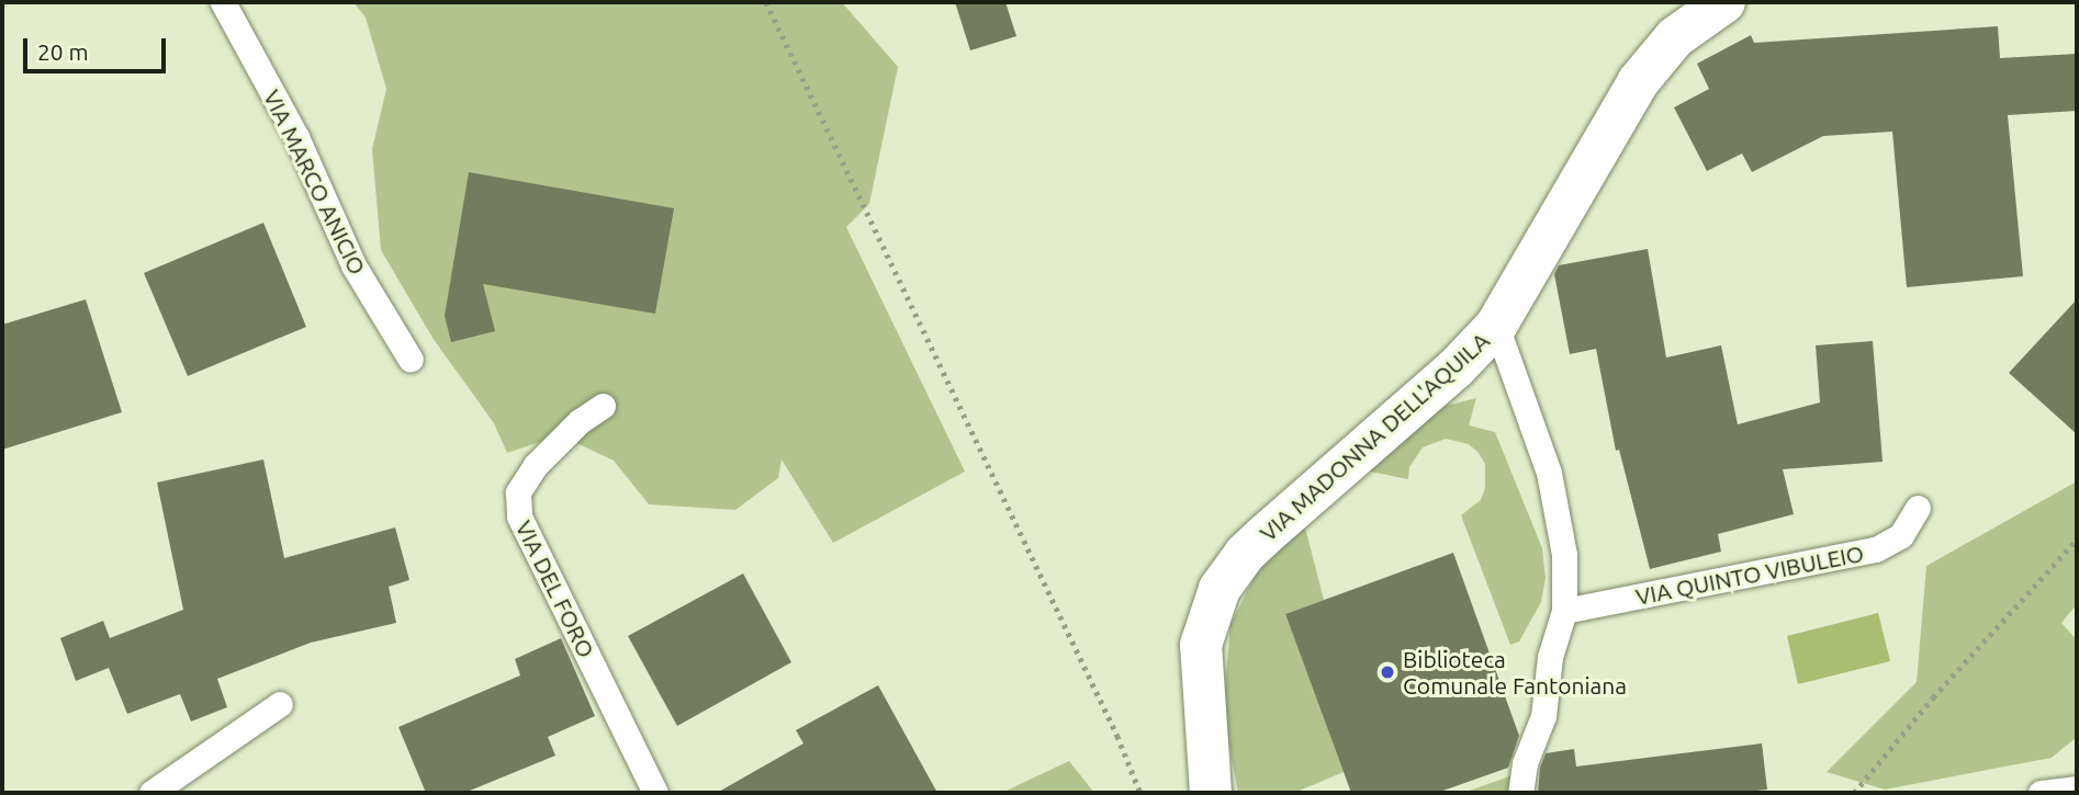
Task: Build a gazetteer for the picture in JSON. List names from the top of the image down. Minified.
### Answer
{"streets":{"street":["VIA MADONNA DELL'AQUILA"],"lane":["VIA MARCO ANICIO","VIA QUINTO VIBULEIO","VIA DEL FORO"]},"places":["Biblioteca Comunale Fantoniana"],"scale_bar":"20 m"}
